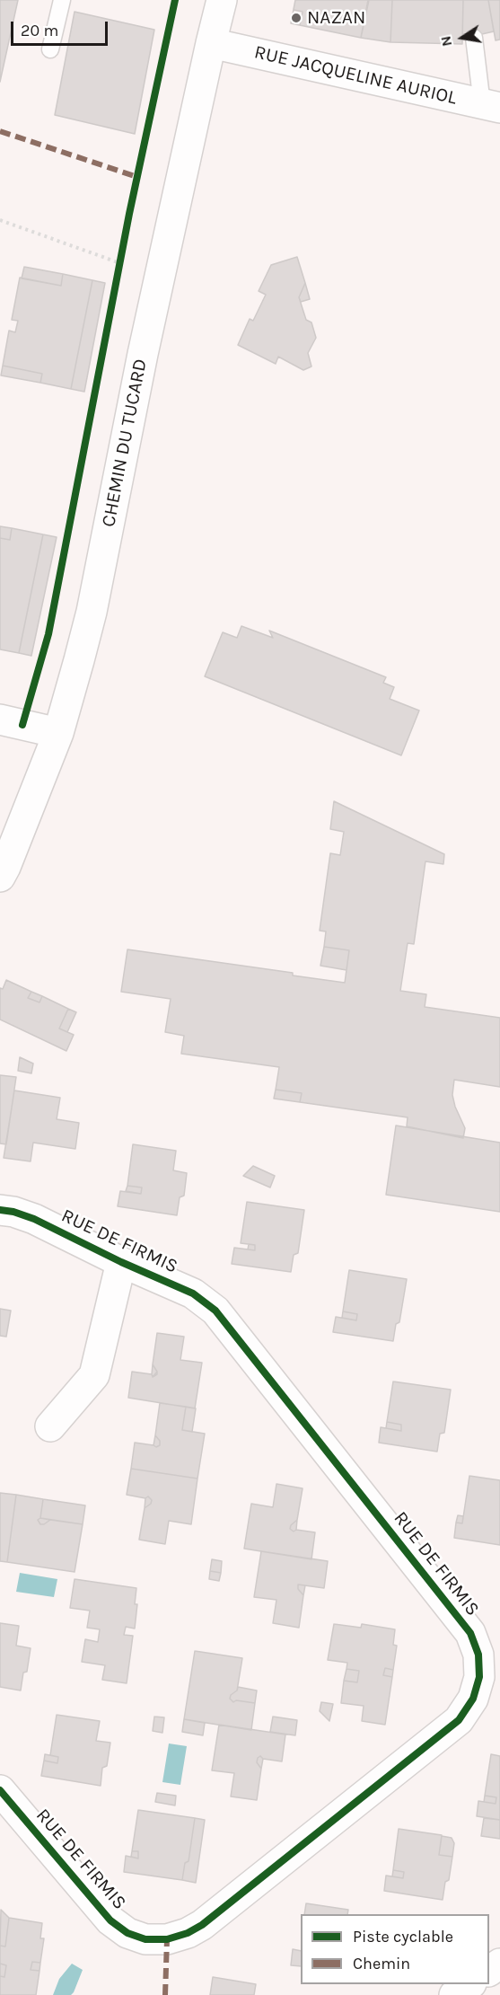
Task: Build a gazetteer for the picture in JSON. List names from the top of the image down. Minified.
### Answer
{"streets":{"street":["RUE JACQUELINE AURIOL","CHEMIN DU TUCARD","RUE DE FIRMIS"]},"crossings":[["RUE JACQUELINE AURIOL","CHEMIN DU TUCARD"]],"places":["NAZAN"],"legend":["Piste cyclable","Chemin"],"scale_bar":"20 m","north":"left"}
